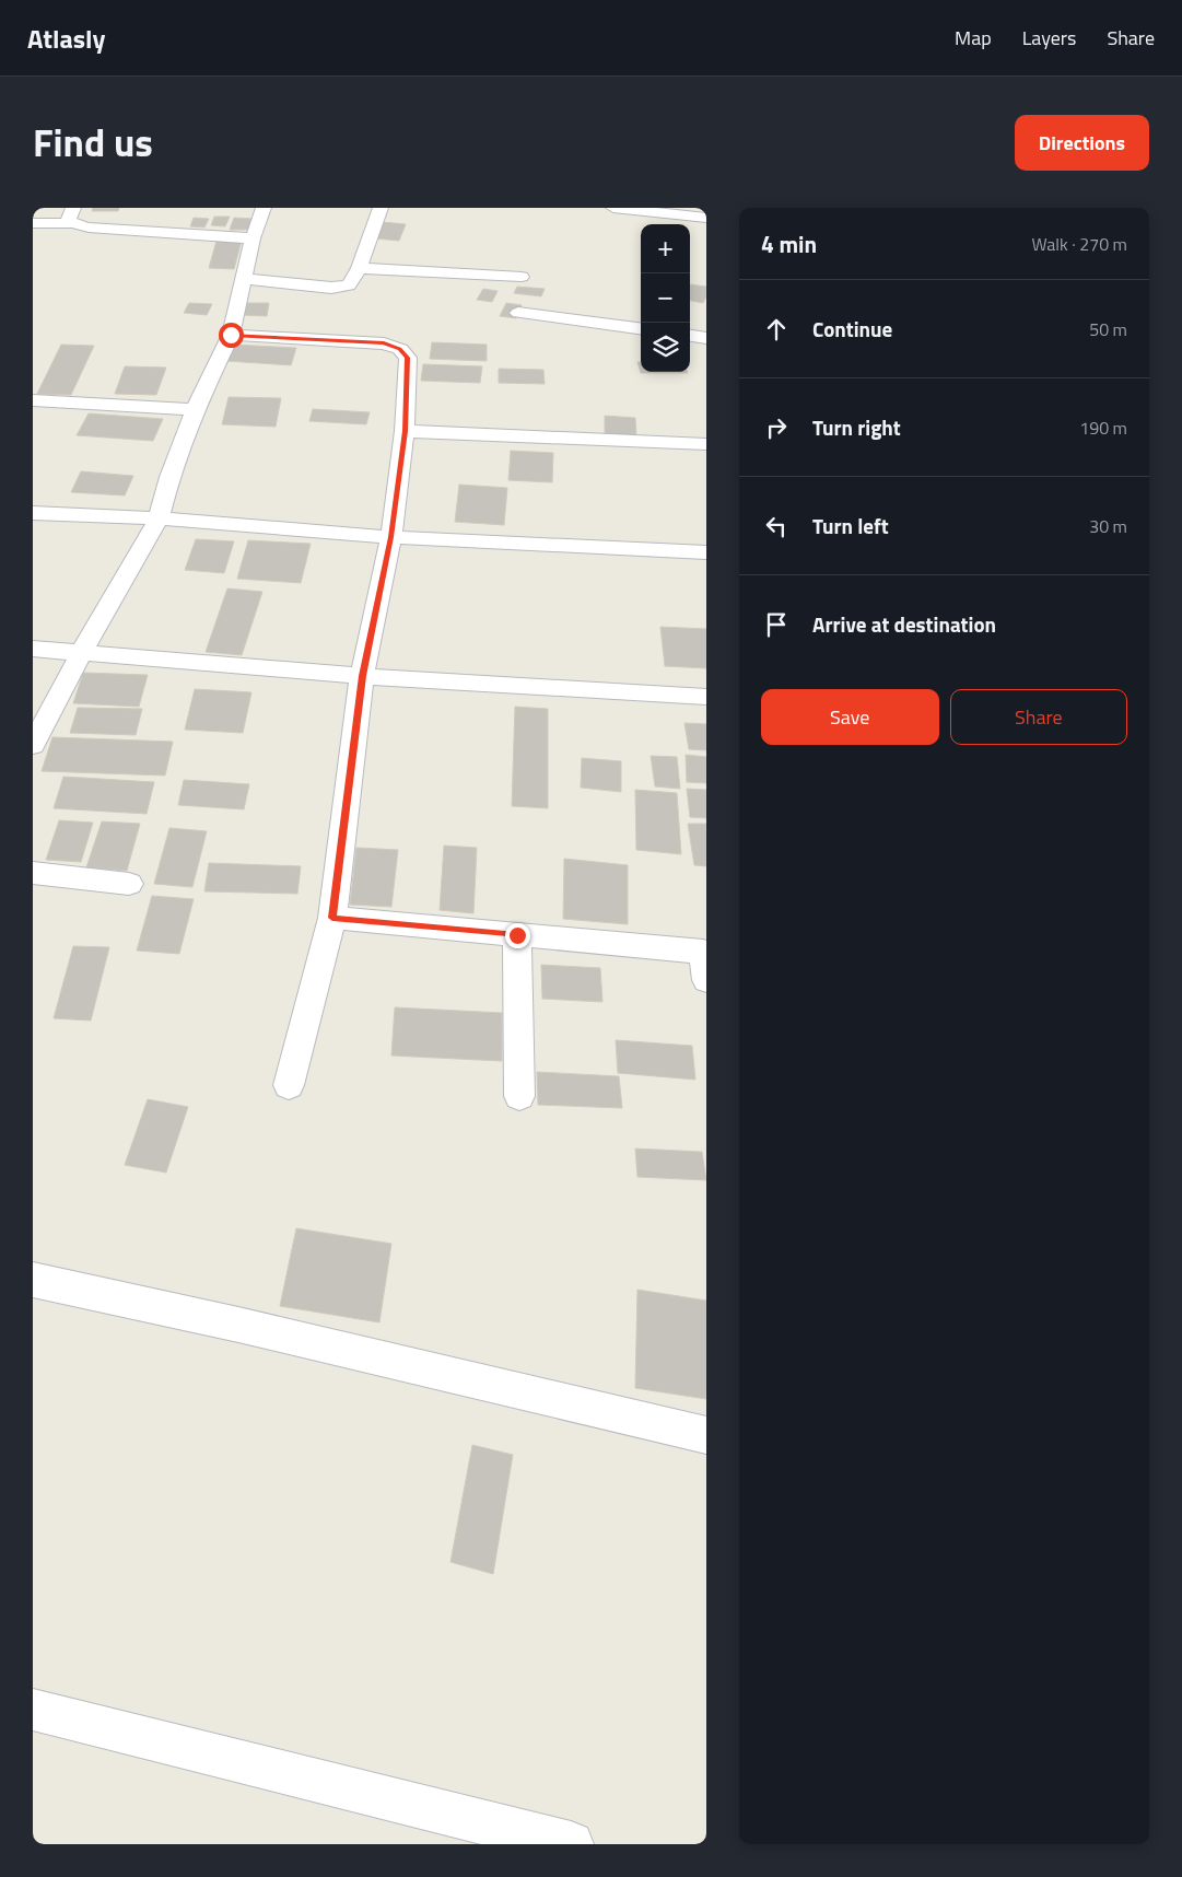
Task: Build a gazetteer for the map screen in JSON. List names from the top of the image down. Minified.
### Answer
{"page":{"header":"Atlasly","nav":["Map","Layers","Share"],"title":"Find us","buttons":["Directions",["Save","Share"]],"heading":["4 min","Walk · 270 m"],"map_buttons":["+","−"],"list":[["Continue","50 m"],["Turn right","190 m"],["Turn left","30 m"],"Arrive at destination"]}}
